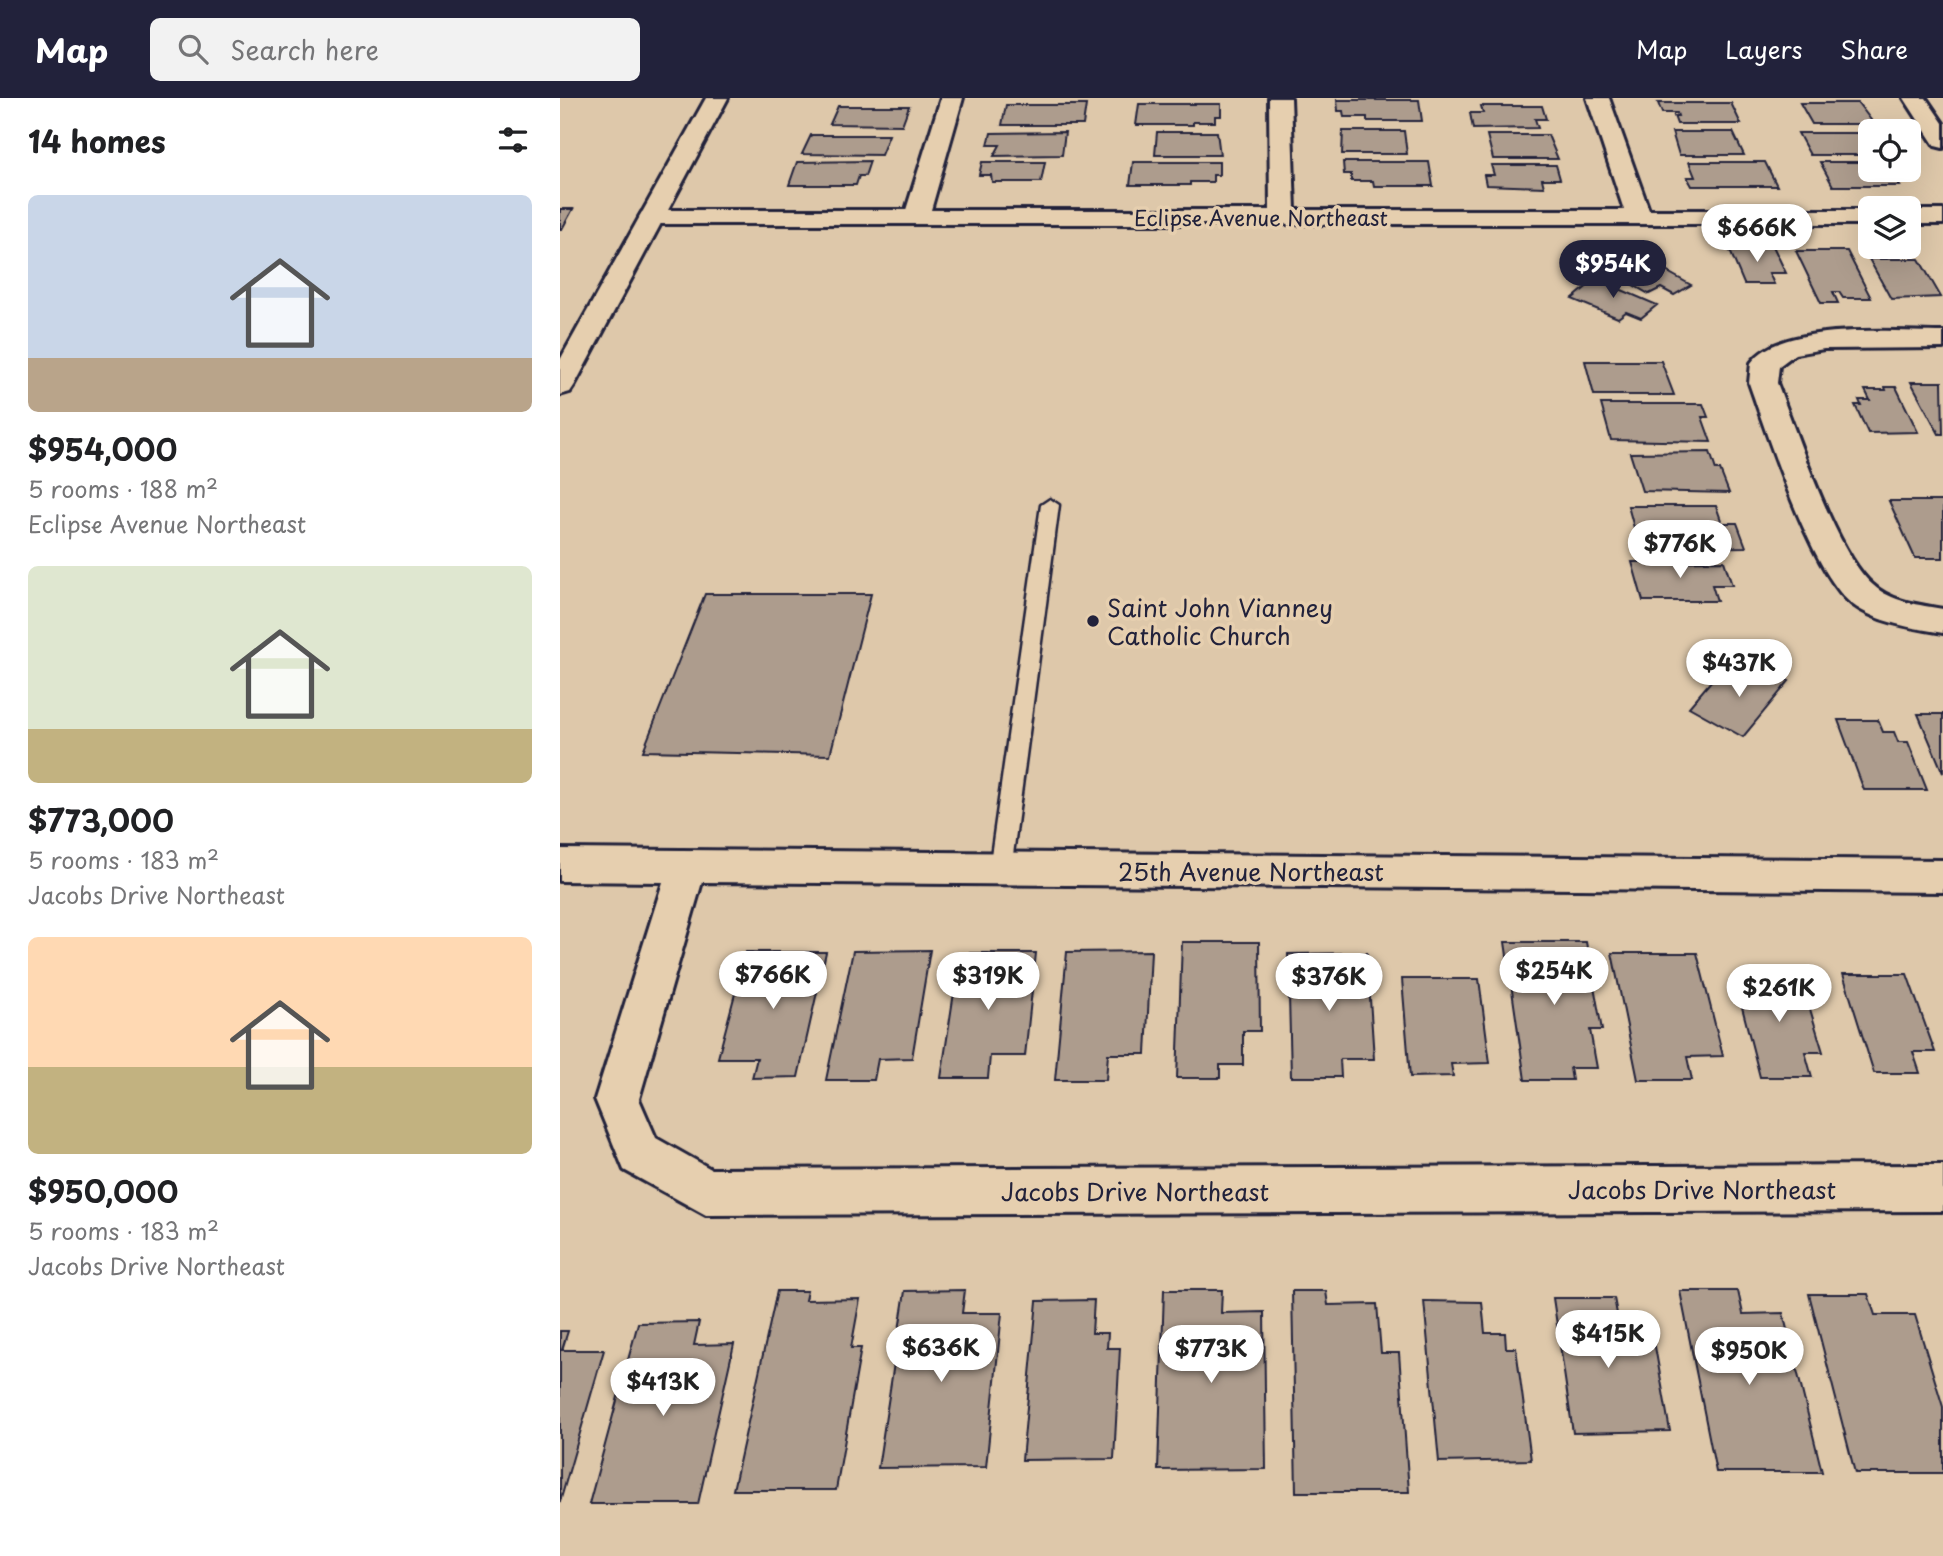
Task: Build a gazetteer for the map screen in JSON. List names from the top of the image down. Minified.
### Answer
{"streets":{"street":["Eclipse Avenue Northeast","25th Avenue Northeast","Jacobs Drive Northeast"]},"crossings":[["25th Avenue Northeast","Jacobs Drive Northeast"]],"places":["Saint John Vianney Catholic Church"],"page":{"header":"Map","search":"Search here","nav":["Map","Layers","Share"],"heading":"14 homes","list":[{"name":"$954,000","note":"5 rooms · 188 m² · Eclipse Avenue Northeast"},{"name":"$773,000","note":"5 rooms · 183 m² · Jacobs Drive Northeast"},{"name":"$950,000","note":"5 rooms · 183 m² · Jacobs Drive Northeast"}],"price":["$666K","$954K","$776K","$437K","$254K","$766K","$319K","$376K","$261K","$415K","$636K","$773K","$950K","$413K"]}}
